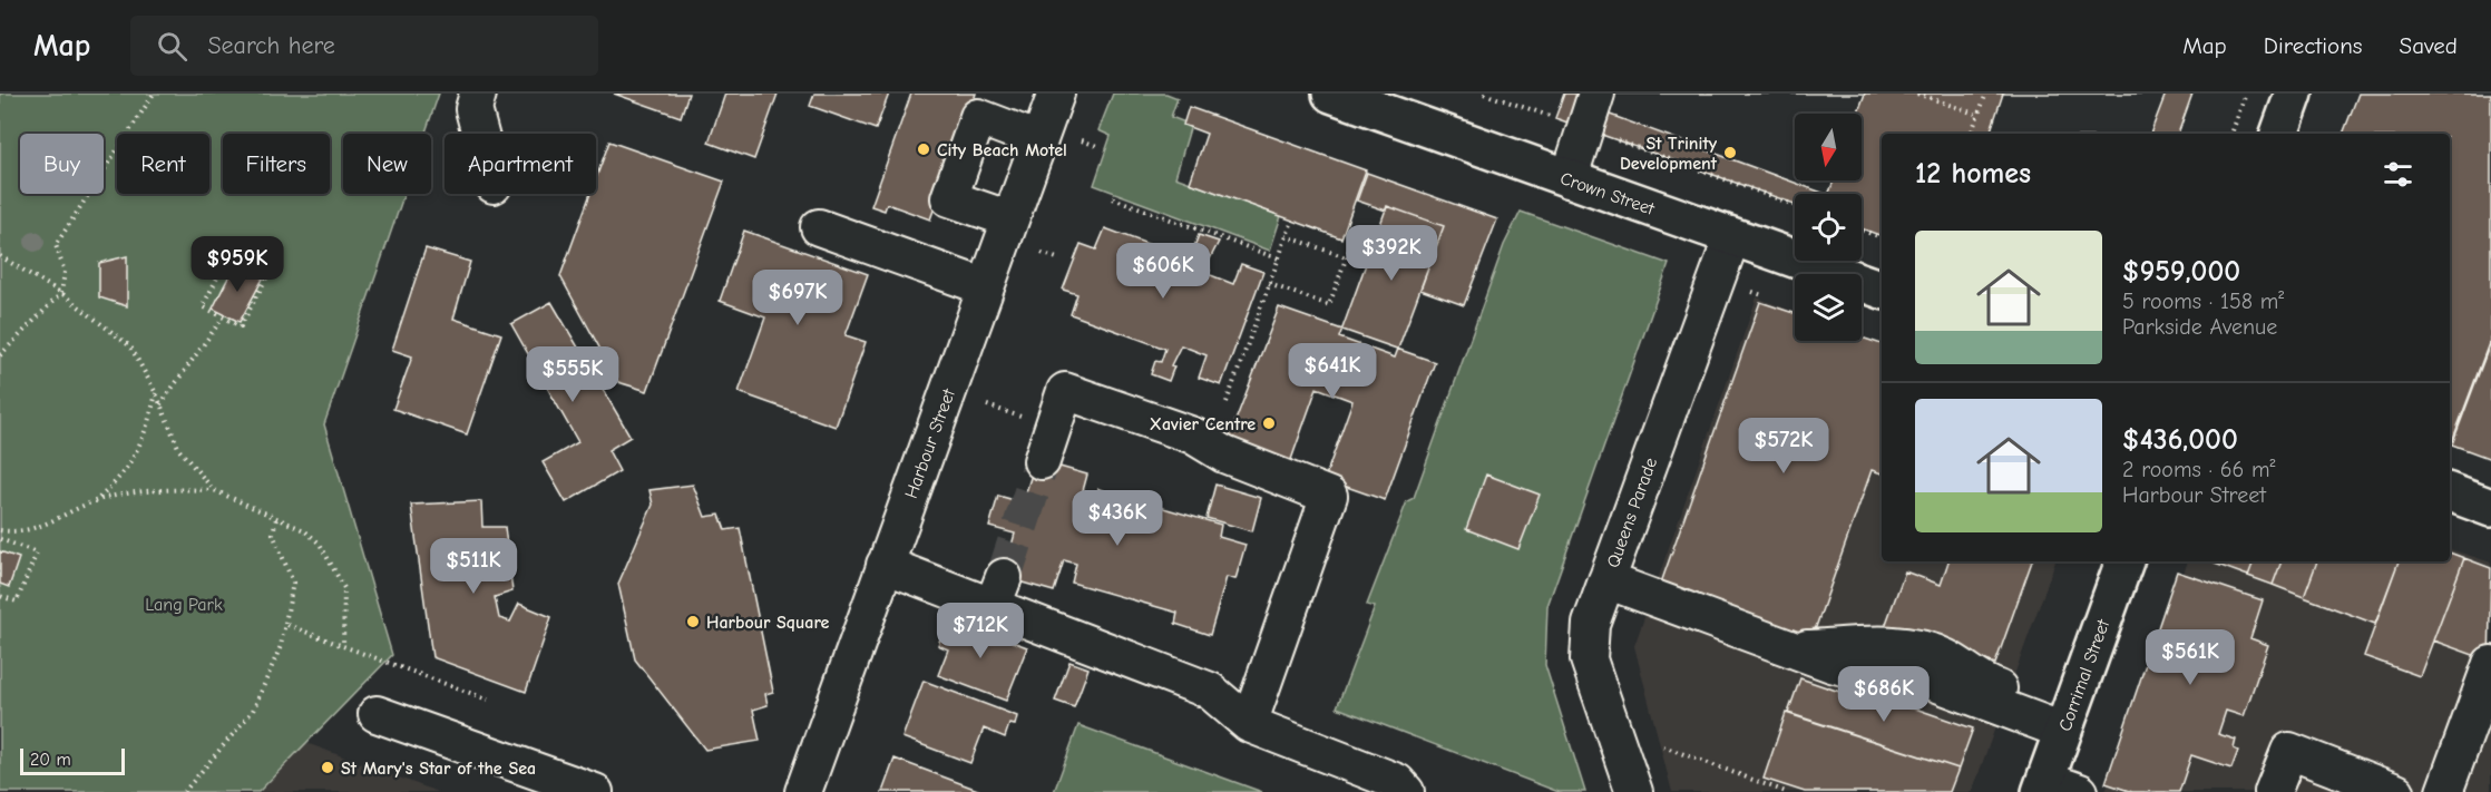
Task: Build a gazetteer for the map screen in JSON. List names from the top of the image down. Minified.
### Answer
{"streets":{"main road":["Crown Street","Corrimal Street"],"street":["Harbour Street","Queens Parade"]},"crossings":[["Crown Street","Queens Parade"]],"parks":["Lang Park"],"places":["City Beach Motel","St Trinity Development","Xavier Centre","Harbour Square","St Mary's Star of the Sea"],"scale_bar":"20 m","north":"bottom","page":{"header":"Map","search":"Search here","nav":["Map","Directions","Saved"],"chip":["Buy","Rent","Filters","New","Apartment"],"heading":"12 homes","list":[{"name":"$959,000","note":"5 rooms · 158 m² · Parkside Avenue"},{"name":"$436,000","note":"2 rooms · 66 m² · Harbour Street"}],"price":["$392K","$959K","$606K","$697K","$641K","$555K","$572K","$436K","$511K","$712K","$561K","$686K"],"scale":"20 m"}}
